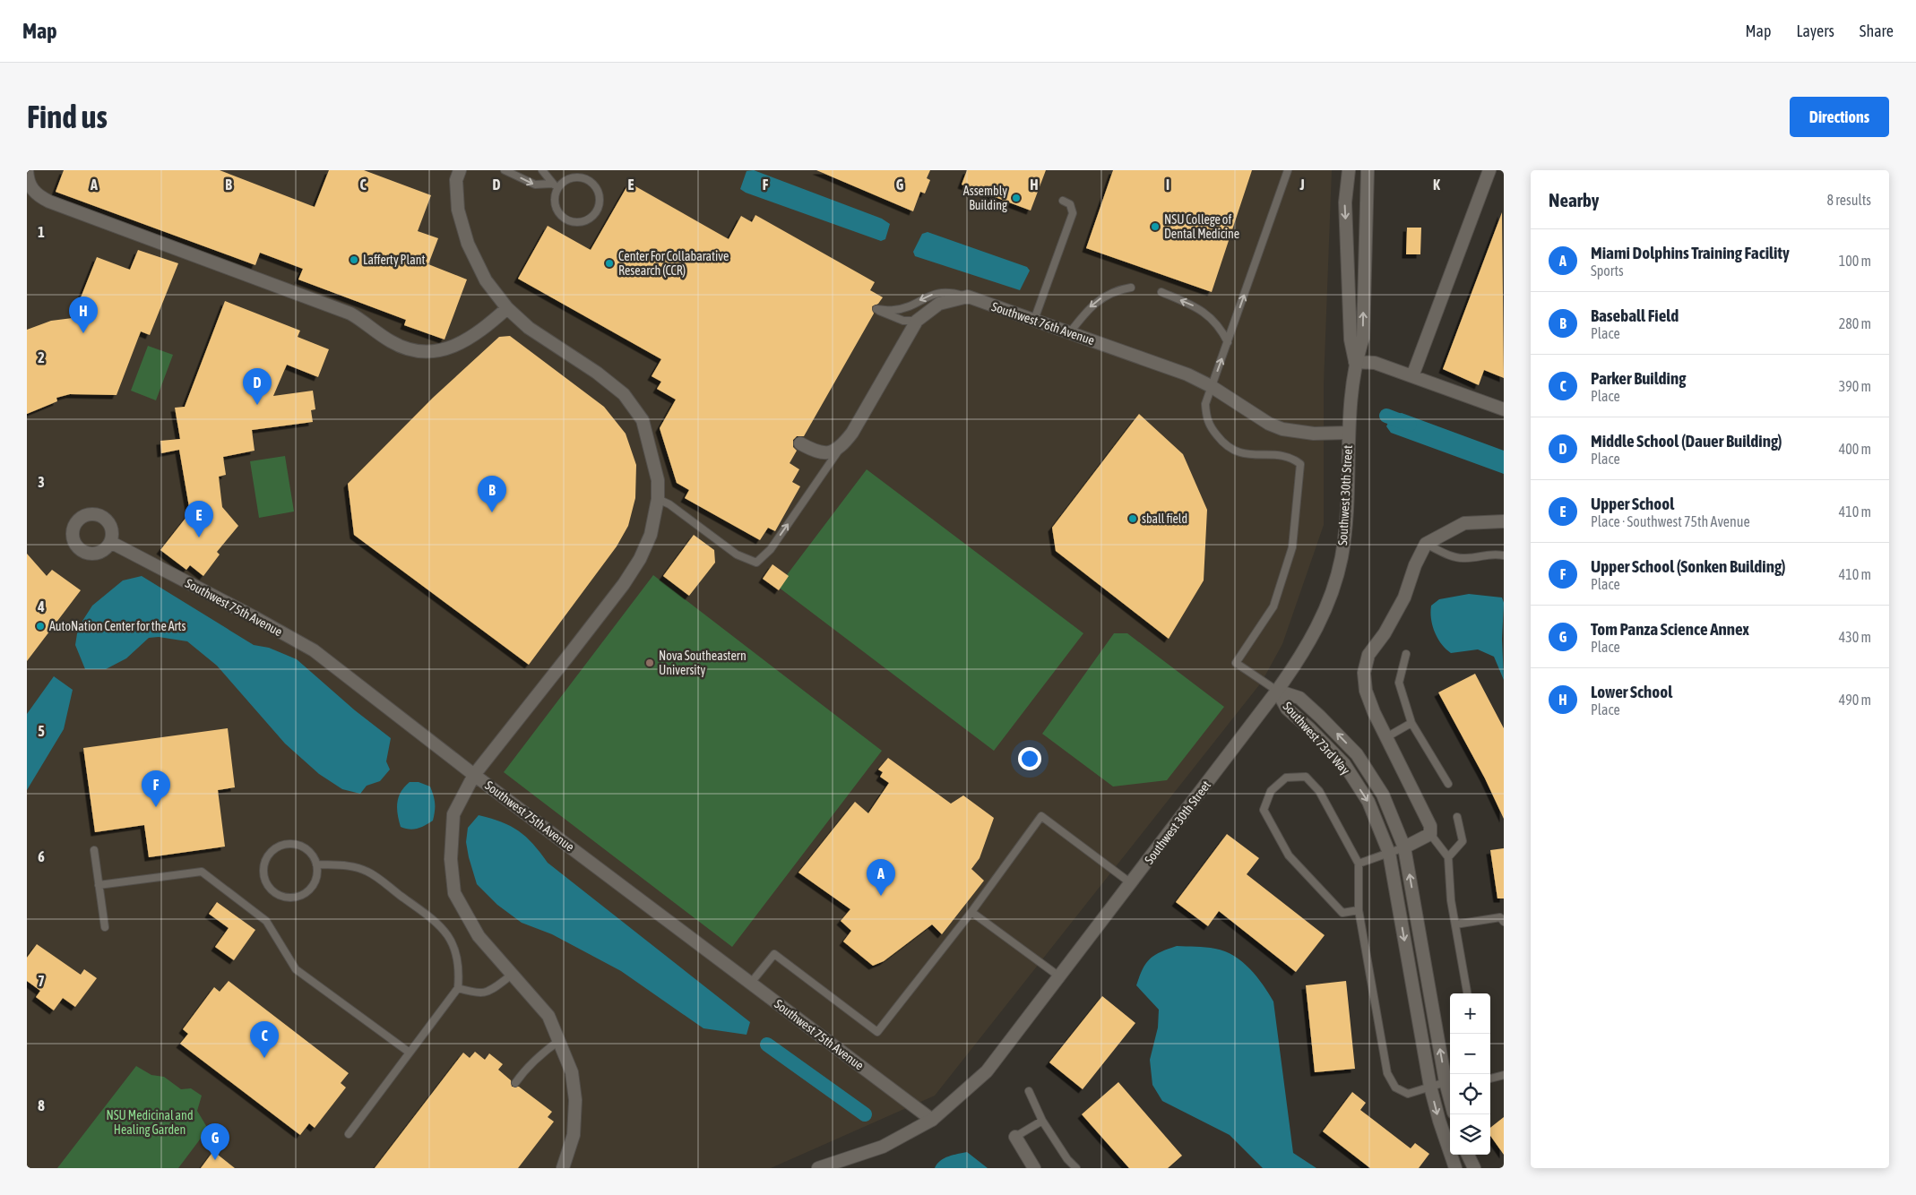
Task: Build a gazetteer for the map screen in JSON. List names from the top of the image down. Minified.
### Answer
{"streets":{"street":["Southwest 76th Avenue","Southwest 30th Street","Southwest 75th Avenue","Southwest 73rd Way"]},"crossings":[["Southwest 76th Avenue","Southwest 30th Street"],["Southwest 30th Street","Southwest 75th Avenue"],["Southwest 30th Street","Southwest 73rd Way"]],"parks":["NSU Medicinal and Healing Garden"],"places":["Assembly Building","NSU College of Dental Medicine","Lafferty Plant","Center For Collabarative Research (CCR)","sball field","AutoNation Center for the Arts","Nova Southeastern University"],"page":{"header":"Map","nav":["Map","Layers","Share"],"buttons":"Directions","title":"Find us","heading":["Nearby","8 results"],"list":[{"mark":"A","name":"Miami Dolphins Training Facility","note":"Sports","value":"100 m"},{"mark":"B","name":"Baseball Field","note":"Place","value":"280 m"},{"mark":"C","name":"Parker Building","note":"Place","value":"390 m"},{"mark":"D","name":"Middle School (Dauer Building)","note":"Place","value":"400 m"},{"mark":"E","name":"Upper School","note":"Place · Southwest 75th Avenue","value":"410 m"},{"mark":"F","name":"Upper School (Sonken Building)","note":"Place","value":"410 m"},{"mark":"G","name":"Tom Panza Science Annex","note":"Place","value":"430 m"},{"mark":"H","name":"Lower School","note":"Place","value":"490 m"}],"pins":["H","D","B","E","F","A","C","G"],"map_buttons":["+","−"]},"grid":{"columns":["A","B","C","D","E","F","G","H","I","J","K"],"rows":["1","2","3","4","5","6","7","8"]}}
